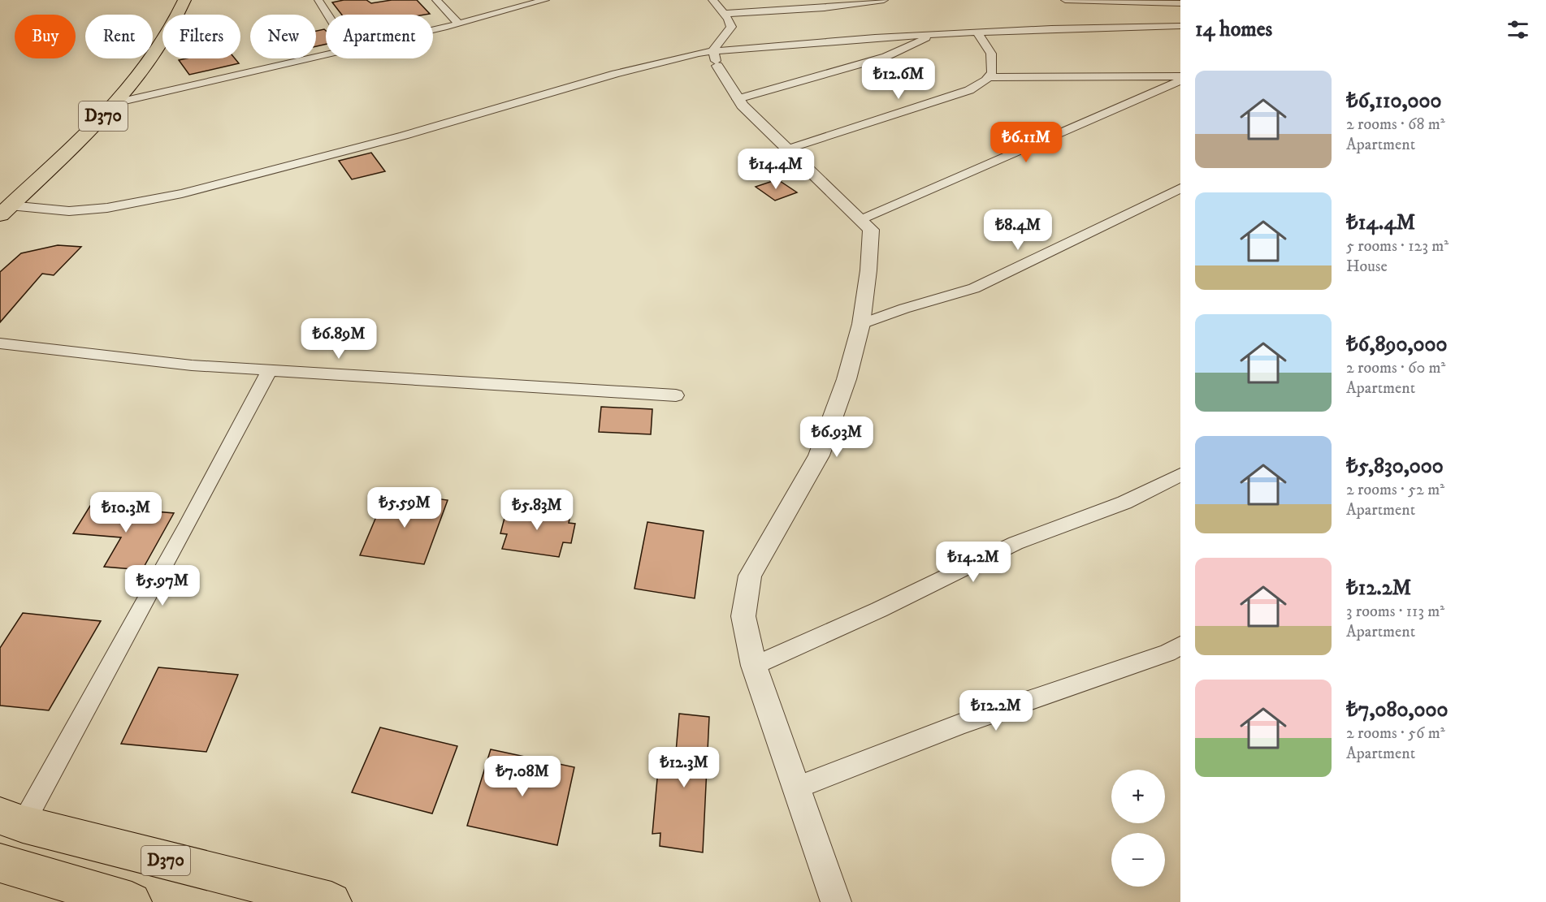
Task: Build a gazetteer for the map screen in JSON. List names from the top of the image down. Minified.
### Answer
{"streets":{"highway":["D370"]},"page":{"heading":"14 homes","chip":["Buy","Rent","Filters","New","Apartment"],"price":["₺12.6M","₺6.11M","₺14.4M","₺8.4M","₺6.89M","₺6.93M","₺5.59M","₺5.83M","₺10.3M","₺14.2M","₺5.97M","₺12.2M","₺12.3M","₺7.08M"],"list":[{"name":"₺6,110,000","note":"2 rooms · 68 m² · Apartment"},{"name":"₺14.4M","note":"5 rooms · 123 m² · House"},{"name":"₺6,890,000","note":"2 rooms · 60 m² · Apartment"},{"name":"₺5,830,000","note":"2 rooms · 52 m² · Apartment"},{"name":"₺12.2M","note":"3 rooms · 113 m² · Apartment"},{"name":"₺7,080,000","note":"2 rooms · 56 m² · Apartment"}],"map_buttons":["+","−"]}}
